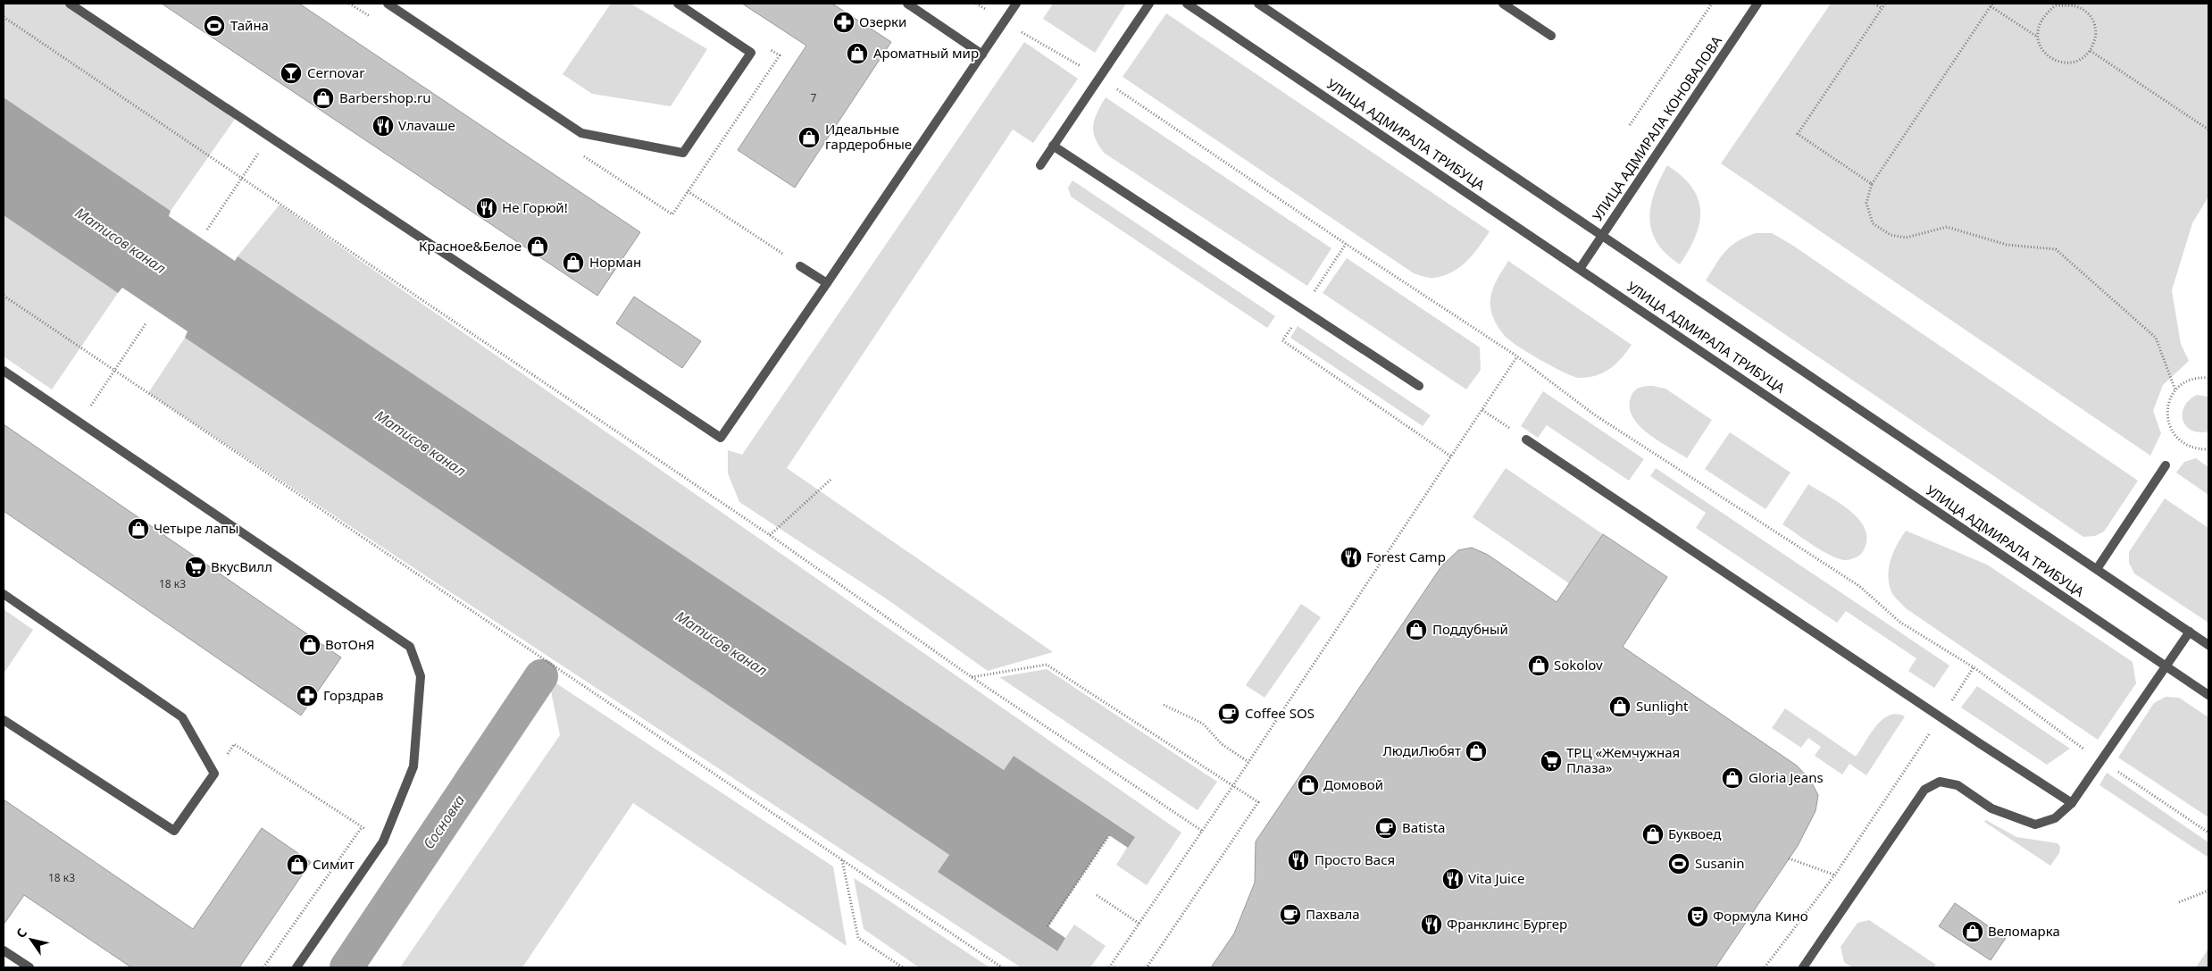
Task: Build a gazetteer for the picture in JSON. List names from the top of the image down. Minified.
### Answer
{"streets":{"street":["УЛИЦА АДМИРАЛА КОНОВАЛОВА","УЛИЦА АДМИРАЛА ТРИБУЦА"]},"crossings":[["УЛИЦА АДМИРАЛА КОНОВАЛОВА","УЛИЦА АДМИРАЛА ТРИБУЦА"]],"water":["Матисов канал","Сосновка"],"places":{"pharmacy":["Озерки","Горздрав"],"sports":["Тайна","Susanin"],"shop":["Ароматный мир","Barbershop.ru","Идеальные гардеробные","Красное&Белое","Норман","Четыре лапы","Поддубный","ВотОнЯ","Sokolov","Sunlight","ЛюдиЛюбят","Gloria Jeans","Домовой","Буквоед","Симит","Веломарка"],"bar":["Cernovar"],"restaurant":["Vлаvаше","Не Горюй!","Forest Camp","Просто Вася","Vita Juice","Франклинс Бургер"],"supermarket":["ВкусВилл","ТРЦ «Жемчужная Плаза»"],"cafe":["Coffee SOS","Batista","Пахвала"],"theatre":["Формула Кино"]},"house_numbers":["7","18 к3","18 к3"],"north":"top left"}
